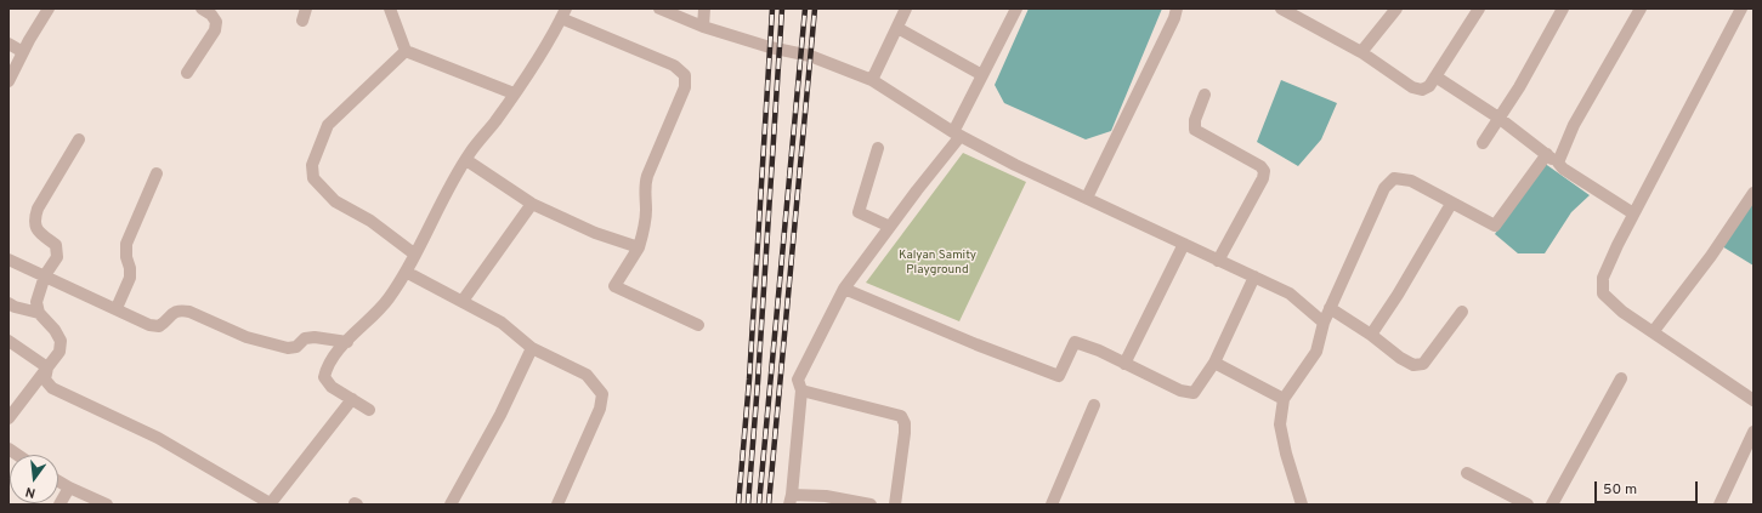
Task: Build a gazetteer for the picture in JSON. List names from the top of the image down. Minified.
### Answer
{"parks":["Kalyan Samity Playground"],"scale_bar":"50 m","north":"bottom"}
